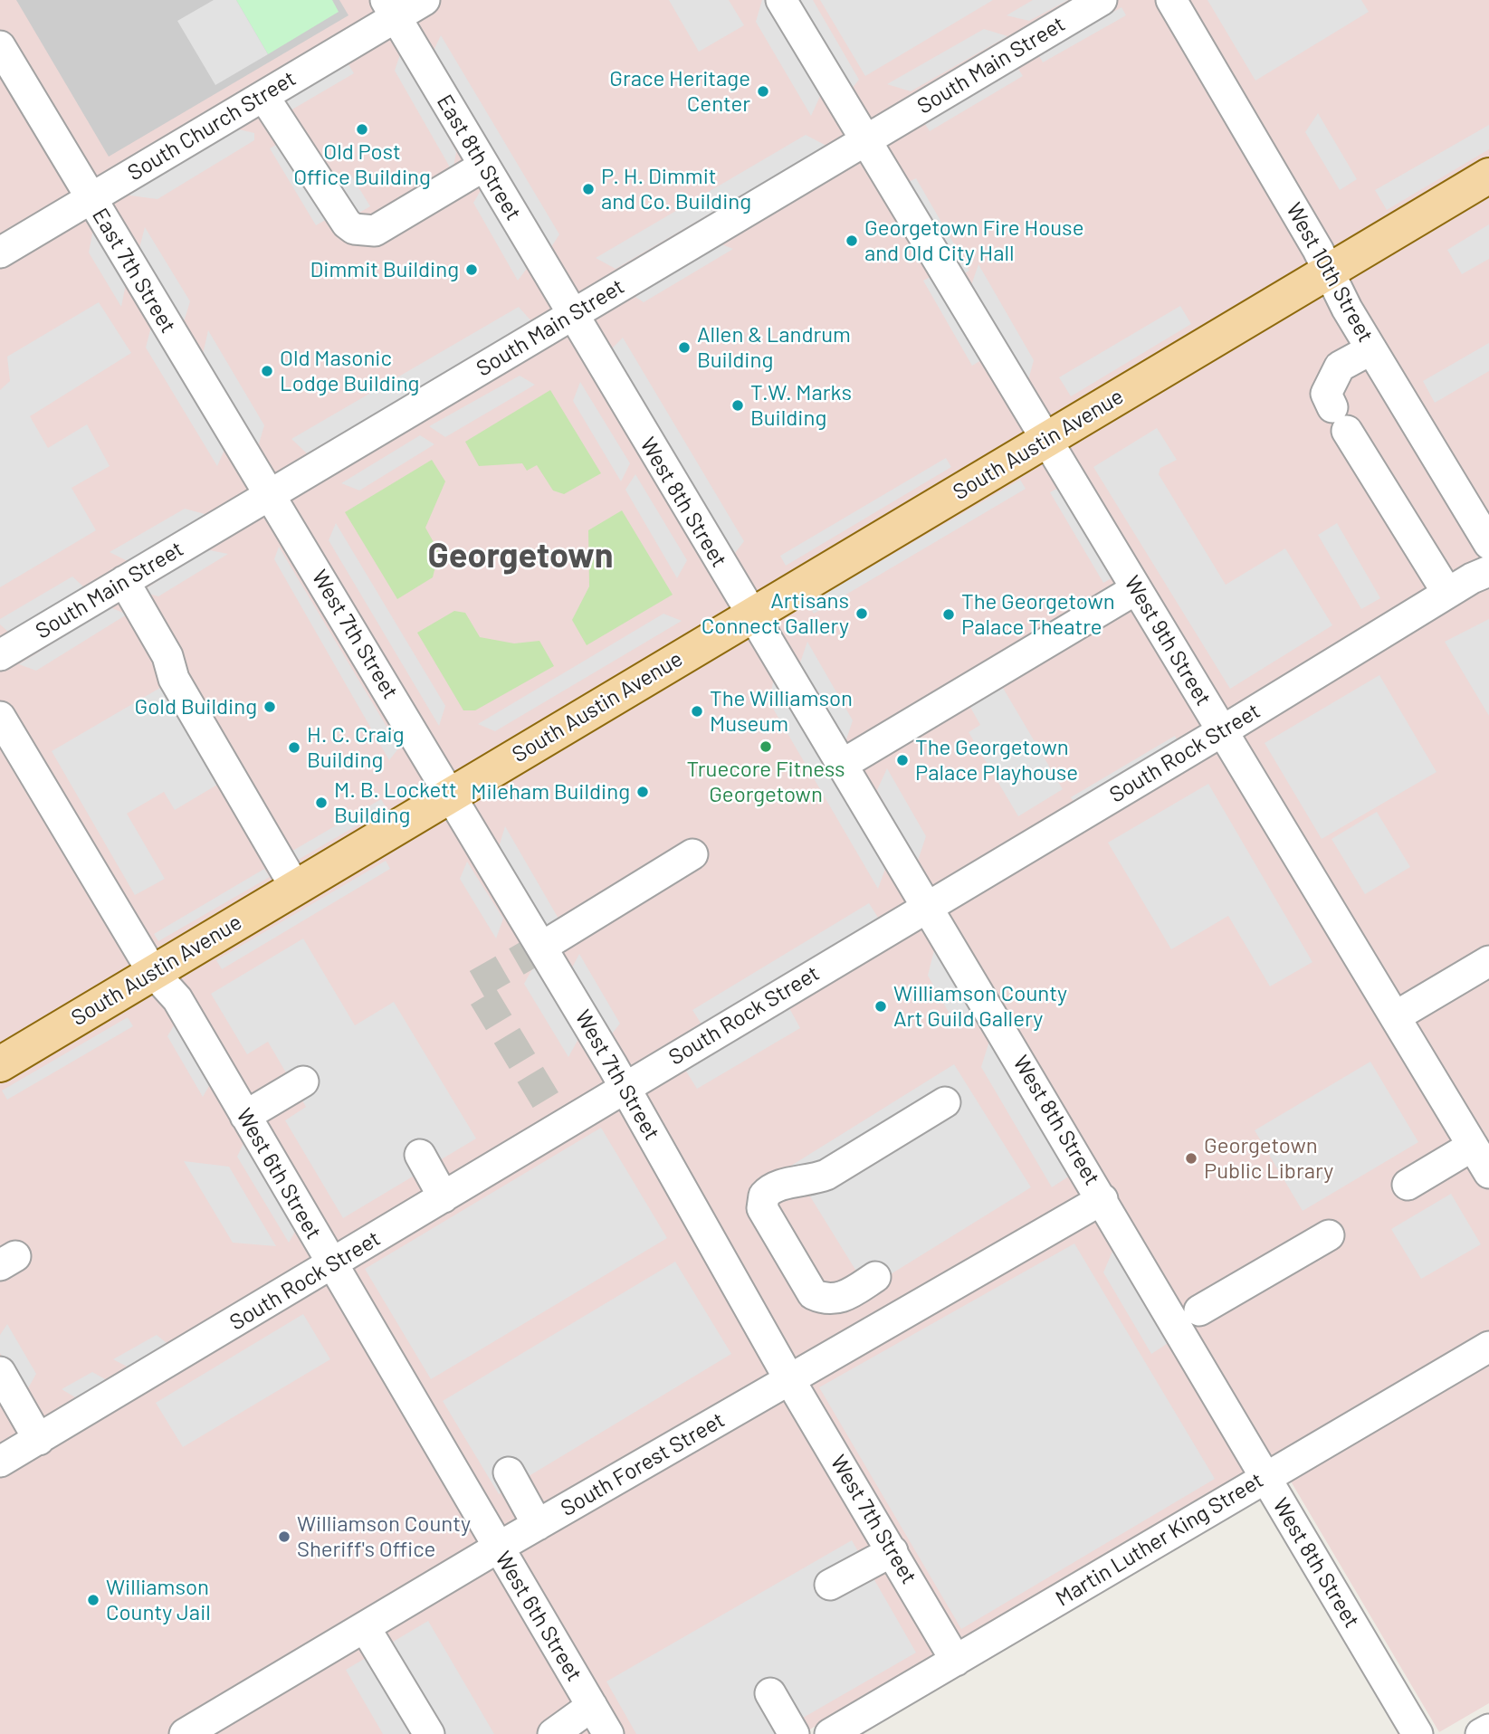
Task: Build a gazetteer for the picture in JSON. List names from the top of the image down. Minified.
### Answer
{"streets":{"main road":["South Austin Avenue"],"street":["South Main Street","South Church Street","East 8th Street","East 7th Street","West 10th Street","West 8th Street","West 7th Street","West 9th Street","South Rock Street","West 6th Street","South Forest Street","Martin Luther King Street"]},"crossings":[["South Main Street","East 8th Street"],["South Main Street","East 7th Street"],["South Main Street","West 8th Street"],["South Main Street","West 7th Street"],["South Main Street","West 9th Street"],["South Church Street","East 8th Street"],["South Church Street","East 7th Street"],["East 8th Street","West 8th Street"],["East 7th Street","West 7th Street"],["West 10th Street","South Austin Avenue"],["South Austin Avenue","West 8th Street"],["South Austin Avenue","West 7th Street"],["South Austin Avenue","West 9th Street"],["South Austin Avenue","West 6th Street"],["West 8th Street","South Rock Street"],["West 8th Street","South Forest Street"],["West 8th Street","Martin Luther King Street"],["West 7th Street","South Rock Street"],["West 7th Street","South Forest Street"],["West 7th Street","Martin Luther King Street"],["West 9th Street","South Rock Street"],["South Rock Street","West 6th Street"],["West 6th Street","South Forest Street"]],"districts":["Georgetown"],"places":["Grace Heritage Center","Old Post Office Building","P. H. Dimmit and Co. Building","Georgetown Fire House and Old City Hall","Dimmit Building","Allen & Landrum Building","Old Masonic Lodge Building","T.W. Marks Building","Artisans Connect Gallery","The Georgetown Palace Theatre","Gold Building","The Williamson Museum","Truecore Fitness Georgetown","H. C. Craig Building","The Georgetown Palace Playhouse","Mileham Building","M. B. Lockett Building","Williamson County Art Guild Gallery","Georgetown Public Library","Williamson County Sheriff's Office","Williamson County Jail"]}
